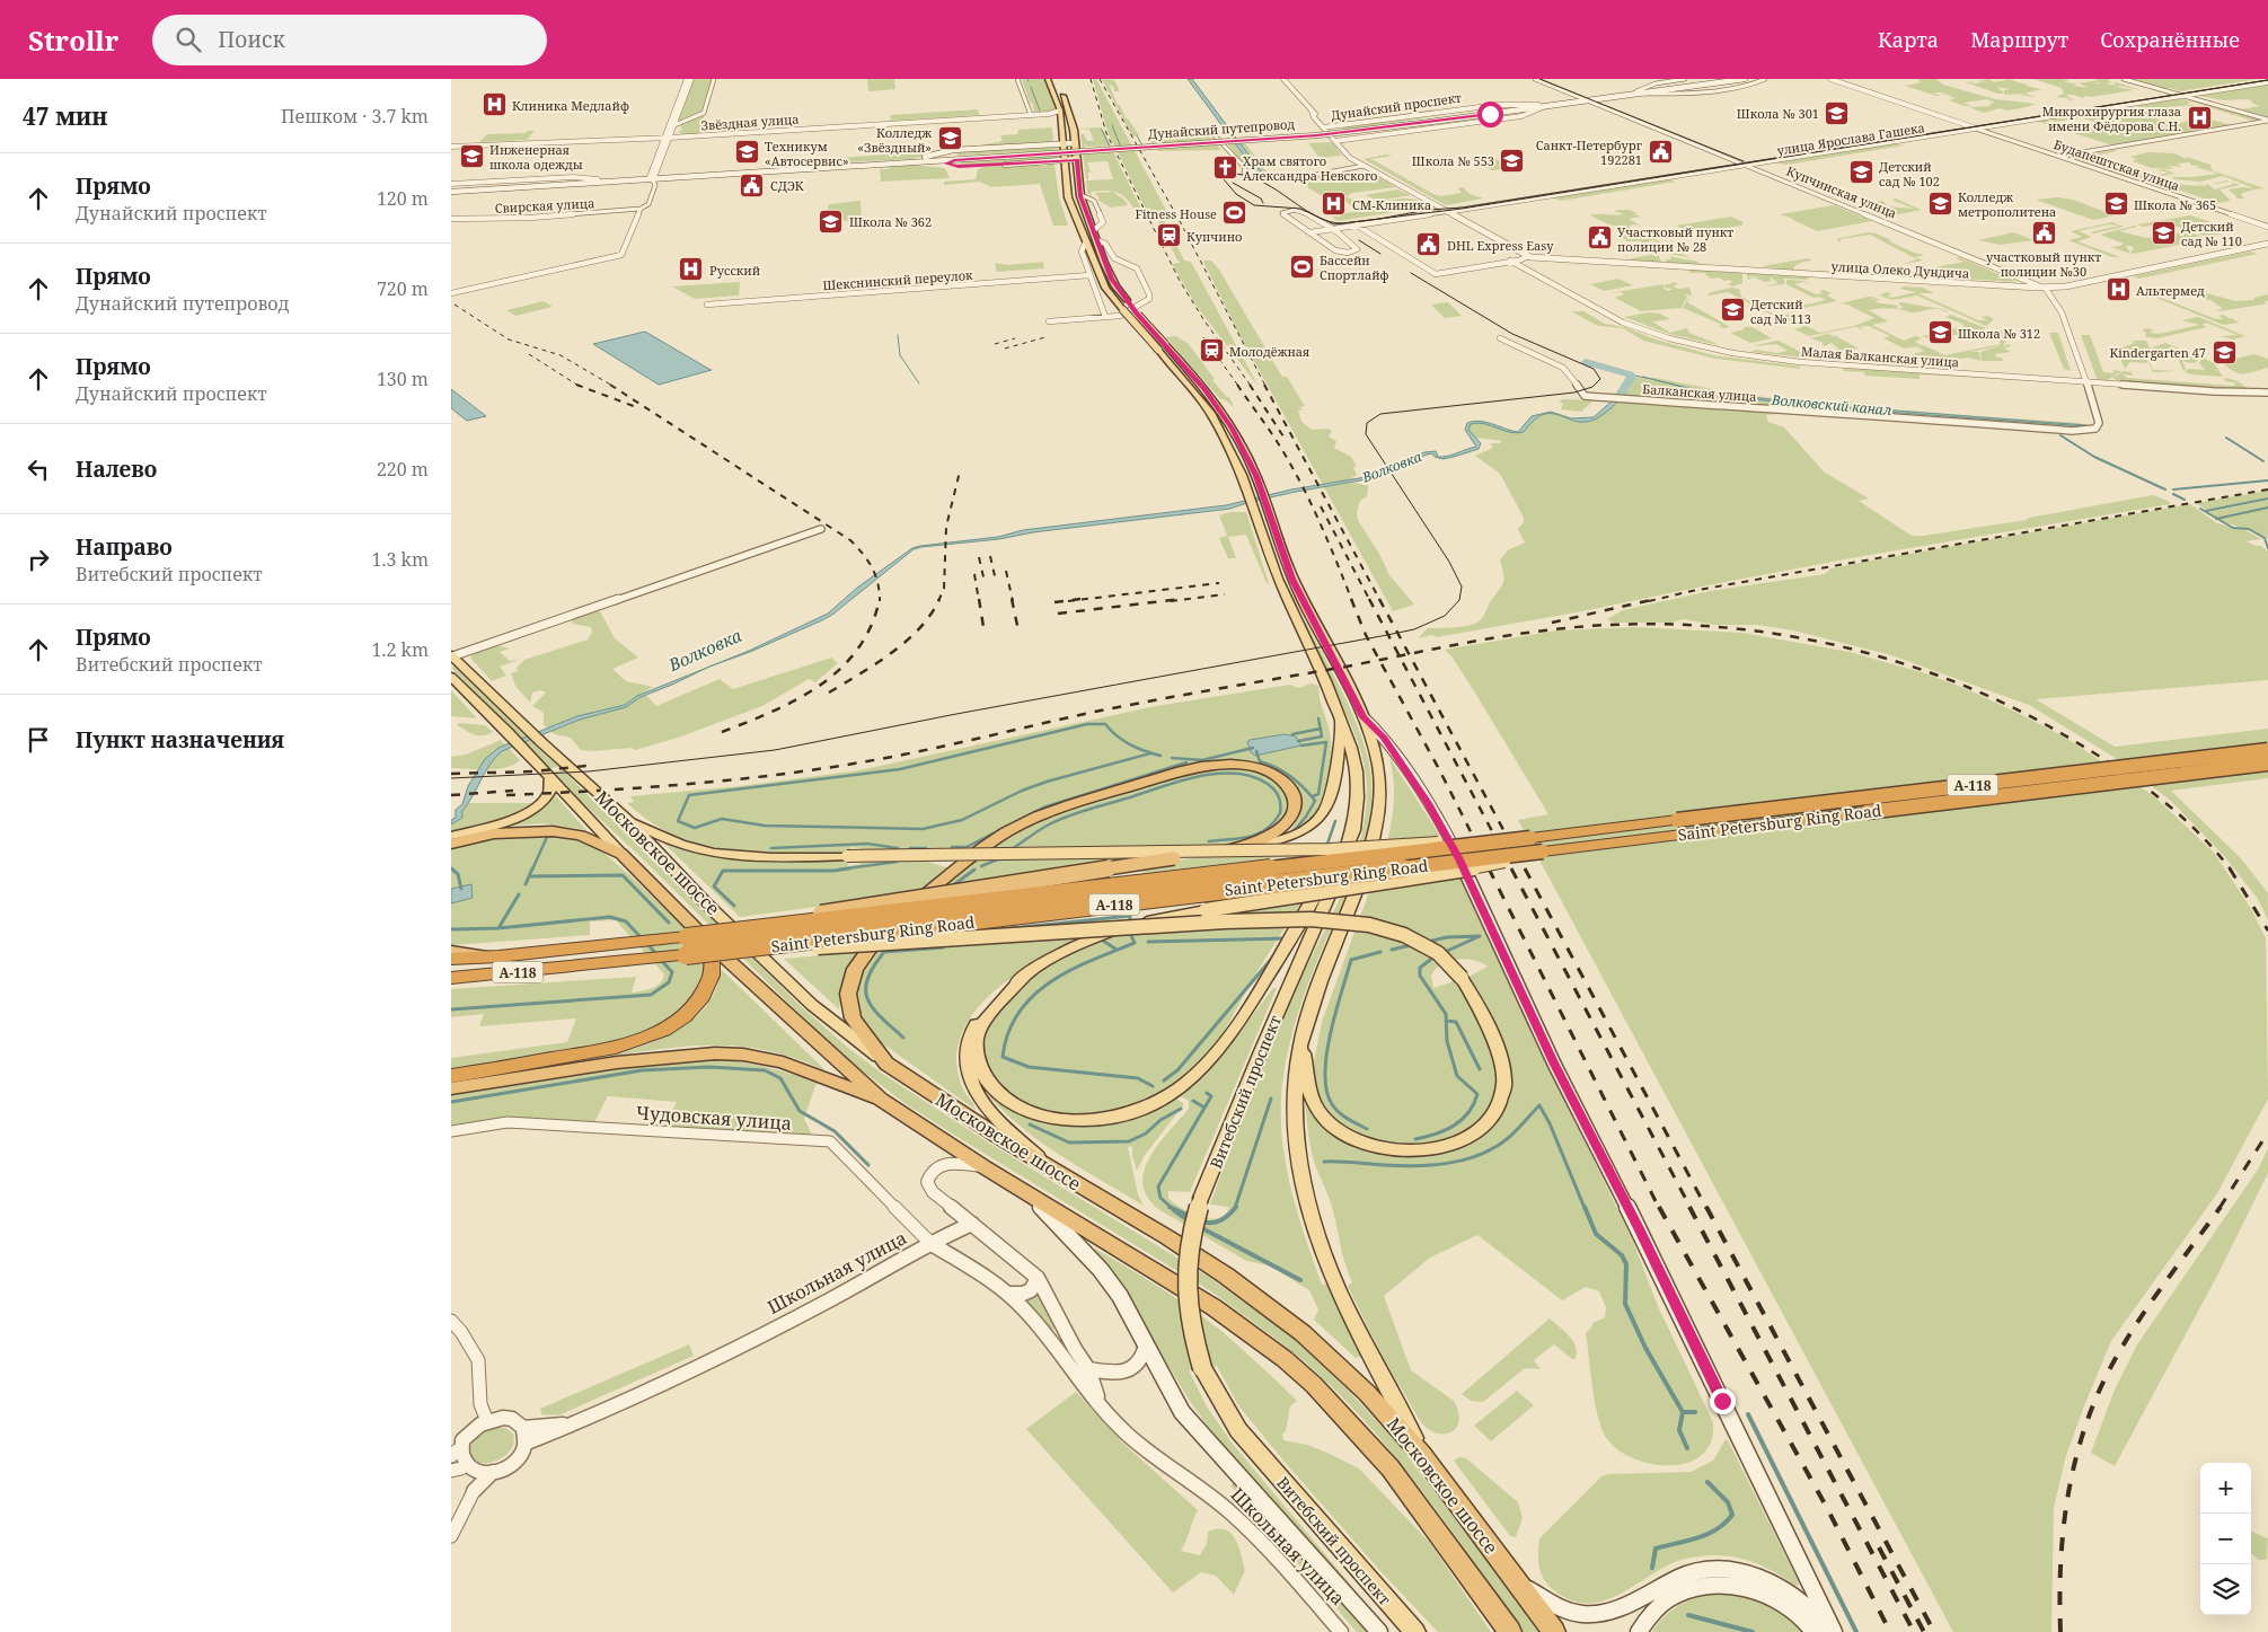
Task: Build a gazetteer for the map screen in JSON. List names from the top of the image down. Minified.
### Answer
{"streets":{"highway":["А-118","Saint Petersburg Ring Road","Московское шоссе"],"main road":["Дунайский проспект","Дунайский путепровод","Витебский проспект"],"street":["Звёздная улица","улица Ярослава Гашека","Будапештская улица","Купчинская улица","Свирская улица","улица Олеко Дундича","Шекснинский переулок","Малая Балканская улица","Балканская улица","Чудовская улица","Школьная улица"]},"crossings":[["Дунайский проспект","Дунайский путепровод"],["Дунайский проспект","Купчинская улица"],["Звёздная улица","Витебский проспект"],["улица Ярослава Гашека","Будапештская улица"],["улица Ярослава Гашека","Купчинская улица"],["улица Ярослава Гашека","улица Олеко Дундича"],["Купчинская улица","улица Олеко Дундича"],["улица Олеко Дундича","Малая Балканская улица"],["Шекснинский переулок","Витебский проспект"],["Малая Балканская улица","Балканская улица"],["Московское шоссе","Витебский проспект"],["Чудовская улица","Школьная улица"]],"water":["Волковский канал","Волковка"],"places":{"hospital":["Клиника Медлайф","Микрохирургия глаза имени Фёдорова С.Н.","СМ-Клиника","Русский","Альтермед"],"school or university":["Школа № 301","Колледж «Звёздный»","Техникум «Автосервис»","Инженерная школа одежды","Школа № 553","Детский сад № 102","Колледж метрополитена","Школа № 365","Школа № 362","Детский сад № 110","Детский сад № 113","Школа № 312","Kindergarten 47"],"public building":["Санкт-Петербург 192281","СДЭК","участковый пункт полиции №30","Участковый пункт полиции № 28","DHL Express Easy"],"church":["Храм святого Александра Невского"],"sports":["Fitness House","Бассейн Спортлайф"],"station":["Купчино","Молодёжная"]},"page":{"header":"Strollr","search":"Поиск","nav":["Карта","Маршрут","Сохранённые"],"heading":["47 мин","Пешком · 3.7 km"],"list":[["Прямо","Дунайский проспект","120 m"],["Прямо","Дунайский путепровод","720 m"],["Прямо","Дунайский проспект","130 m"],["Налево","220 m"],["Направо","Витебский проспект","1.3 km"],["Прямо","Витебский проспект","1.2 km"],"Пункт назначения"],"map_buttons":["+","−"]}}
